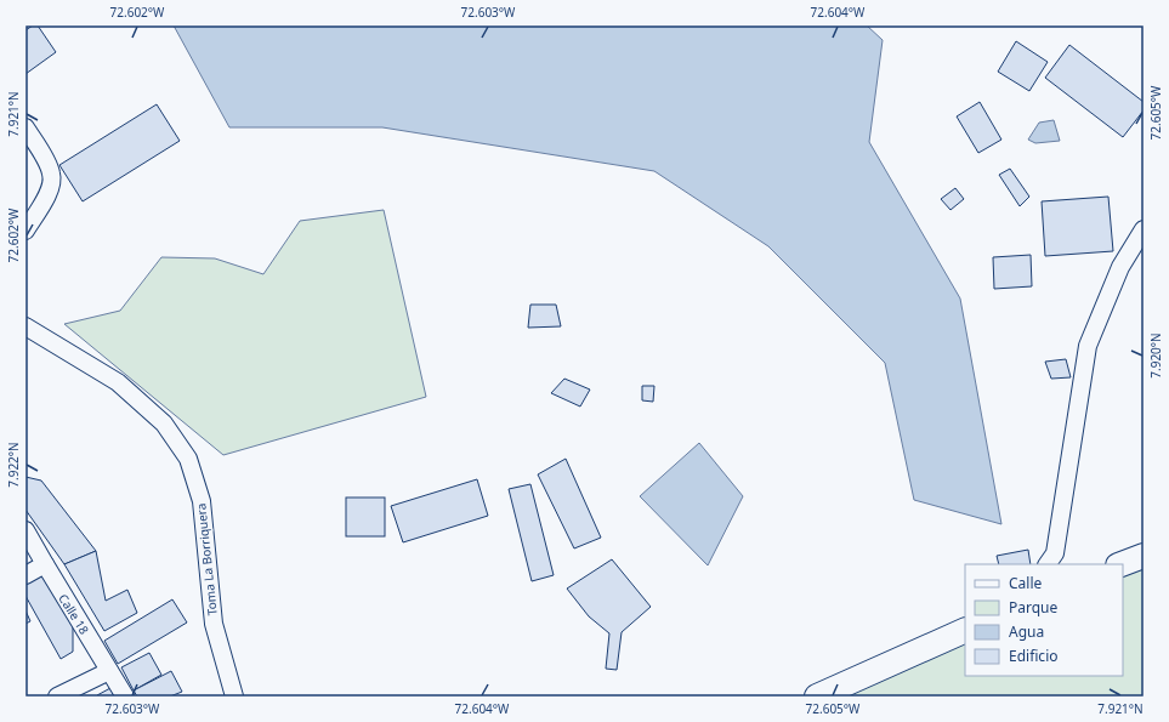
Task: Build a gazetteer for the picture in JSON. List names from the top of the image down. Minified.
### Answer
{"streets":{"street":["Toma La Borriquera","Calle 18"]},"legend":["Calle","Parque","Agua","Edificio"],"coordinates":["72.602°W","72.603°W","72.604°W","72.605°W","7.921°N","7.920°N","7.922°N"]}
